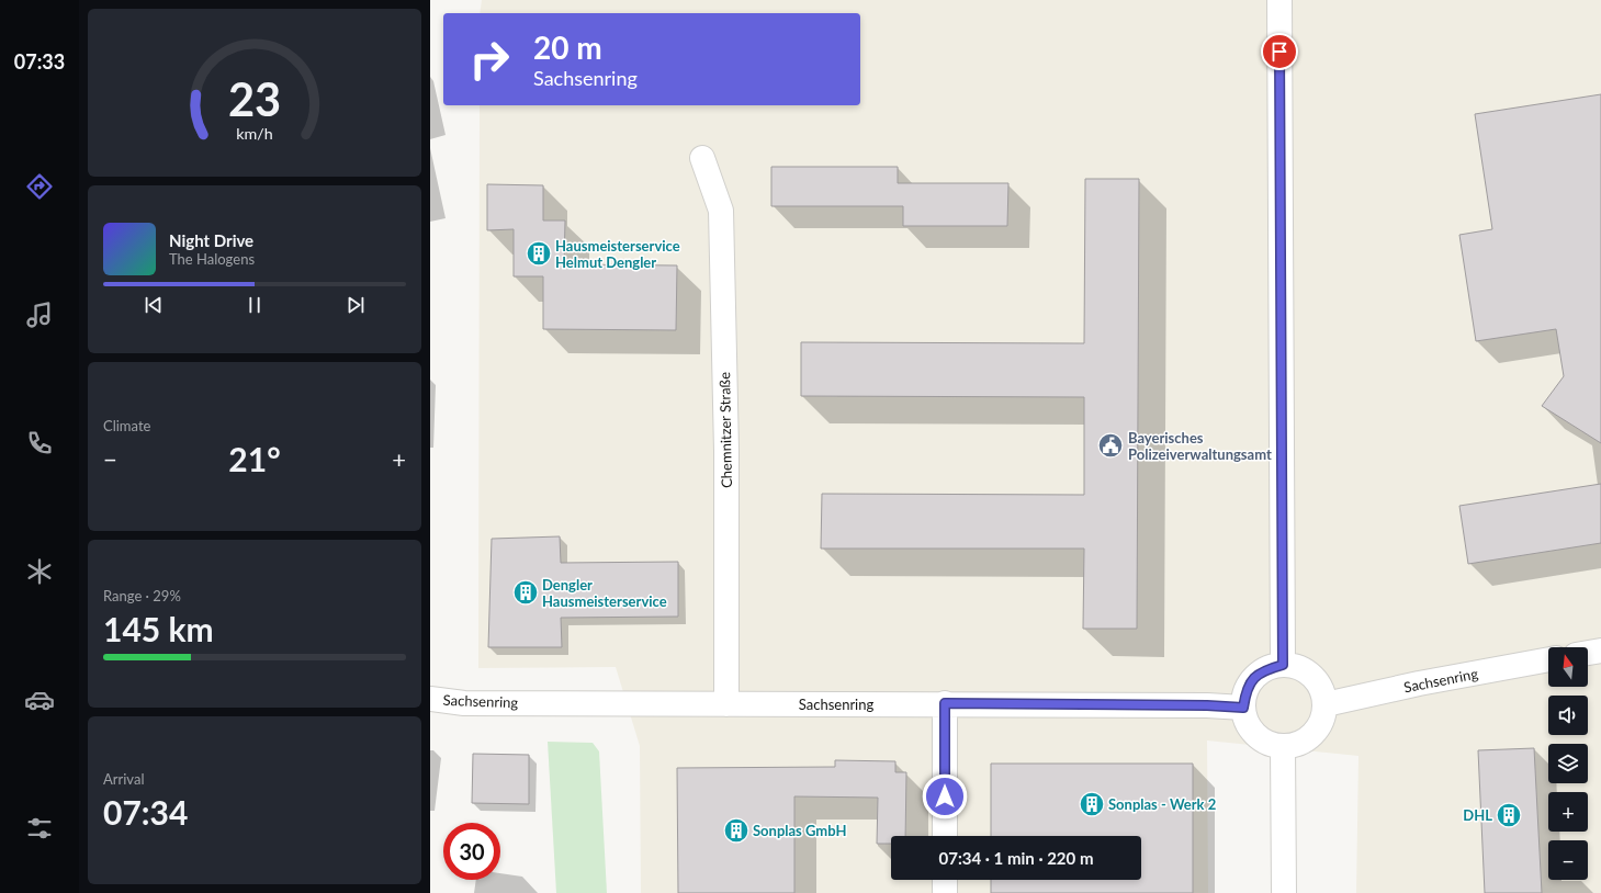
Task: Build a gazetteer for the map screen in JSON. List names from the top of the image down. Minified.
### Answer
{"streets":{"street":["Chemnitzer Straße","Sachsenring"]},"crossings":[["Chemnitzer Straße","Sachsenring"]],"places":{"building":["Hausmeisterservice Helmut Dengler","Dengler Hausmeisterservice","Sonplas - Werk 2","DHL","Sonplas GmbH"],"public building":["Bayerisches Polizeiverwaltungsamt"]},"north":"top","page":{"tabs":"07:33","turn":["20 m","Sachsenring"],"song":["Night Drive","The Halogens"],"tile":["Climate",["Range · 29%","145 km"],["Arrival","07:34"]],"heat":["−","21°","+"],"map_buttons":["+","−"],"limit":"30","trip":"07:34 · 1 min · 220 m","gauge":["23","km/h"]}}
